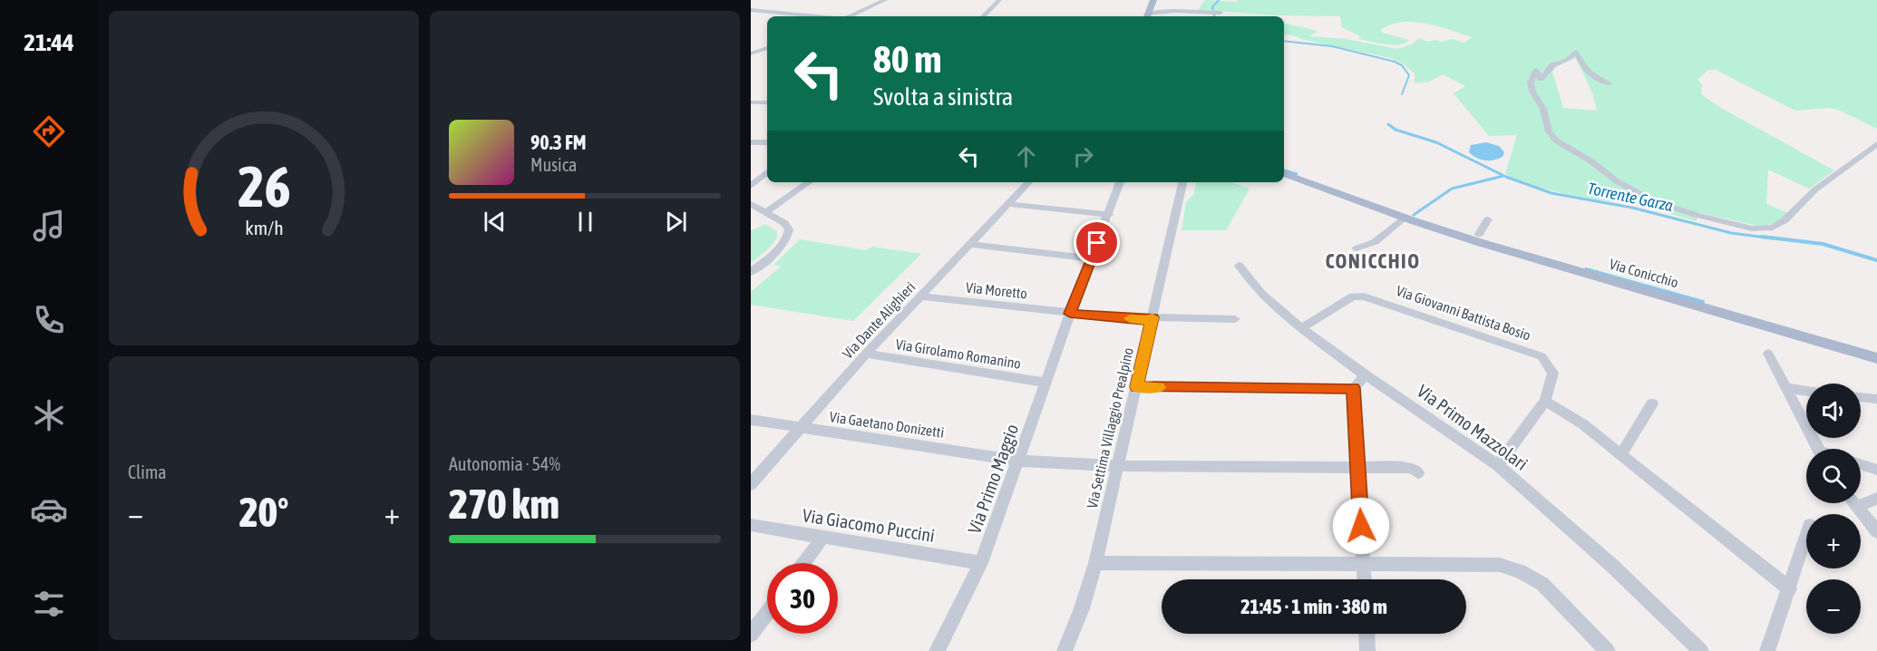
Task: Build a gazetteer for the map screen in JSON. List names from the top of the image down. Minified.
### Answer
{"streets":{"main road":["Via Conicchio"],"street":["Via Moretto","Via Giovanni Battista Bosio","Via Dante Alighieri","Via Girolamo Romanino","Via Gaetano Donizetti","Via Primo Mazzolari","Via Settima Villaggio Prealpino","Via Primo Maggio","Via Giacomo Puccini"]},"crossings":[["Via Moretto","Via Dante Alighieri"],["Via Moretto","Via Primo Maggio"],["Via Giovanni Battista Bosio","Via Primo Mazzolari"],["Via Dante Alighieri","Via Girolamo Romanino"],["Via Dante Alighieri","Via Gaetano Donizetti"],["Via Girolamo Romanino","Via Primo Maggio"],["Via Gaetano Donizetti","Via Settima Villaggio Prealpino"],["Via Gaetano Donizetti","Via Primo Maggio"],["Via Primo Maggio","Via Giacomo Puccini"]],"districts":["CONICCHIO"],"water":["Torrente Garza"],"page":{"tabs":"21:44","turn":["80 m","Svolta a sinistra"],"song":["90.3 FM","Musica"],"tile":["Clima",["Autonomia · 54%","270 km"]],"map_buttons":["+","−"],"heat":["−","20°","+"],"limit":"30","trip":"21:45 · 1 min · 380 m","gauge":["26","km/h"]}}
